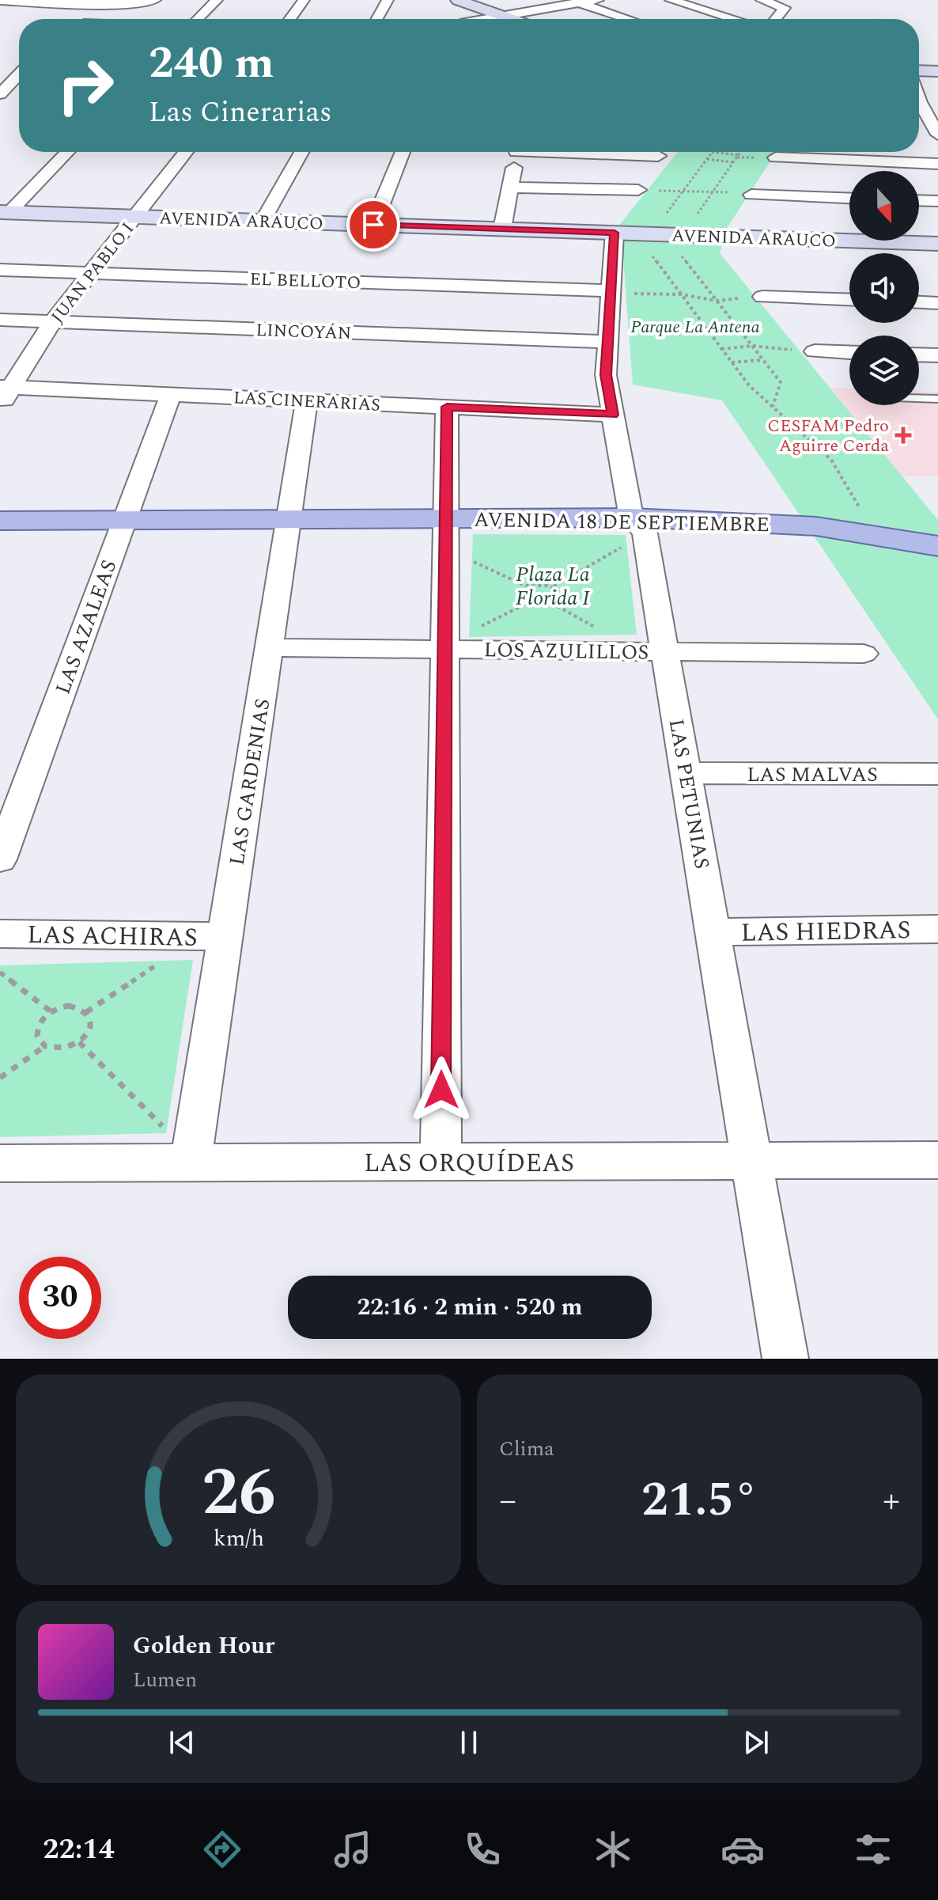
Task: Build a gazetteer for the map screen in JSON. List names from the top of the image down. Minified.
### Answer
{"streets":{"main road":["AVENIDA 18 DE SEPTIEMBRE"],"street":["AVENIDA ARAUCO","JUAN PABLO I","EL BELLOTO","LINCOYÁN","LAS CINERARIAS","LAS AZALEAS","LOS AZULILLOS","LAS MALVAS","LAS GARDENIAS","LAS PETUNIAS","LAS HIEDRAS","LAS ACHIRAS","LAS ORQUÍDEAS"]},"crossings":[["AVENIDA ARAUCO","JUAN PABLO I"],["AVENIDA ARAUCO","LAS PETUNIAS"],["JUAN PABLO I","EL BELLOTO"],["JUAN PABLO I","LINCOYÁN"],["JUAN PABLO I","LAS CINERARIAS"],["EL BELLOTO","LAS PETUNIAS"],["LINCOYÁN","LAS PETUNIAS"],["LAS CINERARIAS","LAS AZALEAS"],["LAS CINERARIAS","LAS GARDENIAS"],["LAS CINERARIAS","LAS PETUNIAS"],["AVENIDA 18 DE SEPTIEMBRE","LAS AZALEAS"],["AVENIDA 18 DE SEPTIEMBRE","LAS GARDENIAS"],["AVENIDA 18 DE SEPTIEMBRE","LAS PETUNIAS"],["LOS AZULILLOS","LAS GARDENIAS"],["LOS AZULILLOS","LAS PETUNIAS"],["LAS MALVAS","LAS PETUNIAS"],["LAS GARDENIAS","LAS ACHIRAS"],["LAS GARDENIAS","LAS ORQUÍDEAS"],["LAS PETUNIAS","LAS HIEDRAS"],["LAS PETUNIAS","LAS ORQUÍDEAS"]],"parks":["Parque La Antena","Plaza La Florida I"],"places":{"health":["CESFAM Pedro Aguirre Cerda"]},"north":"bottom","page":{"turn":["240 m","Las Cinerarias"],"limit":"30","trip":"22:16 · 2 min · 520 m","tile":"Clima","heat":["−","21.5°","+"],"song":["Golden Hour","Lumen"],"tabs":"22:14","gauge":["26","km/h"]}}
